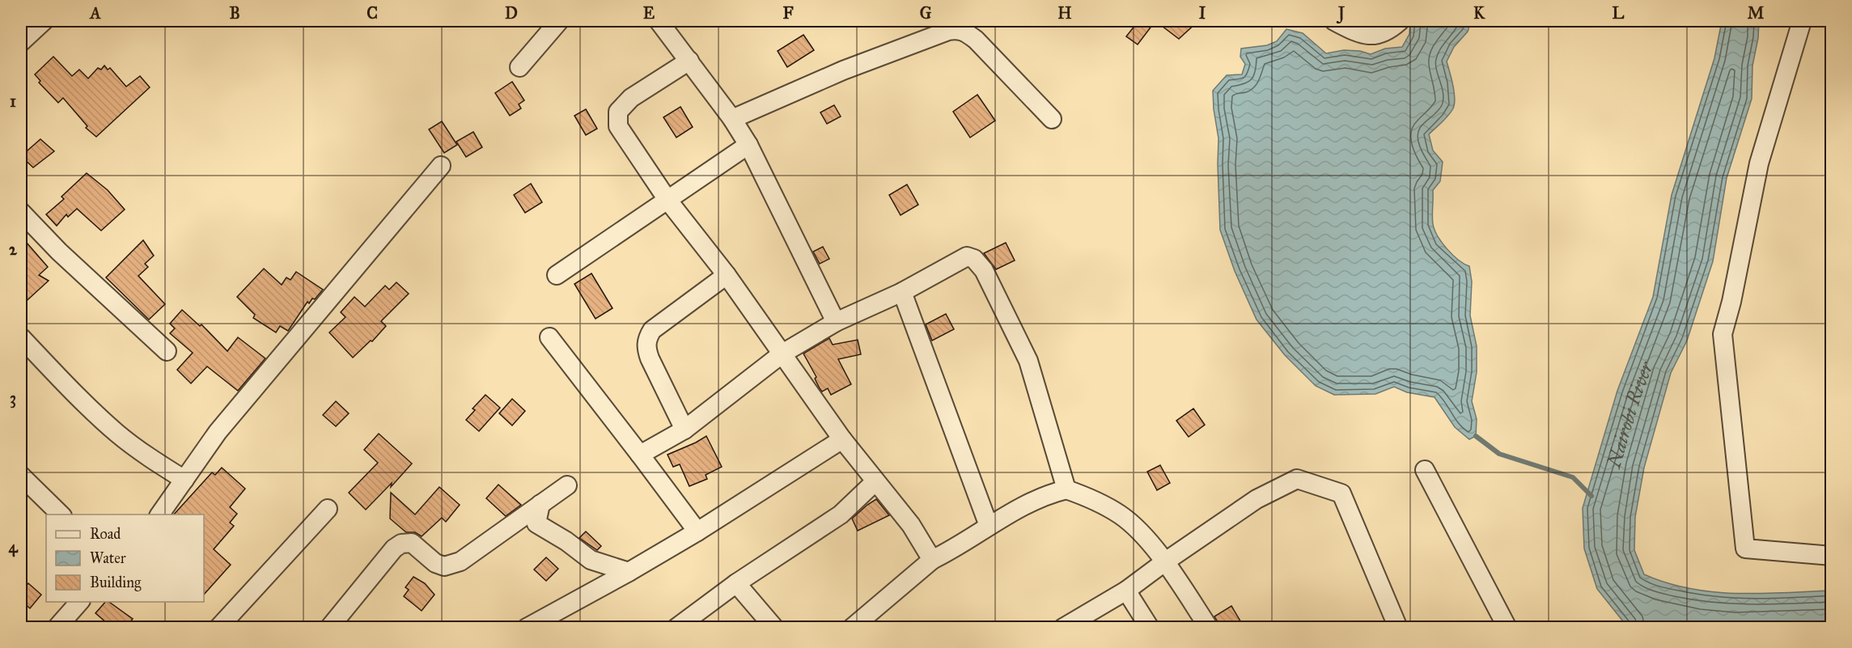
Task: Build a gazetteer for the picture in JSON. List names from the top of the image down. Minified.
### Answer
{"water":["Nairobi River"],"legend":["Road","Water","Building"],"grid":{"columns":["A","B","C","D","E","F","G","H","I","J","K","L","M"],"rows":["1","2","3","4"]}}
